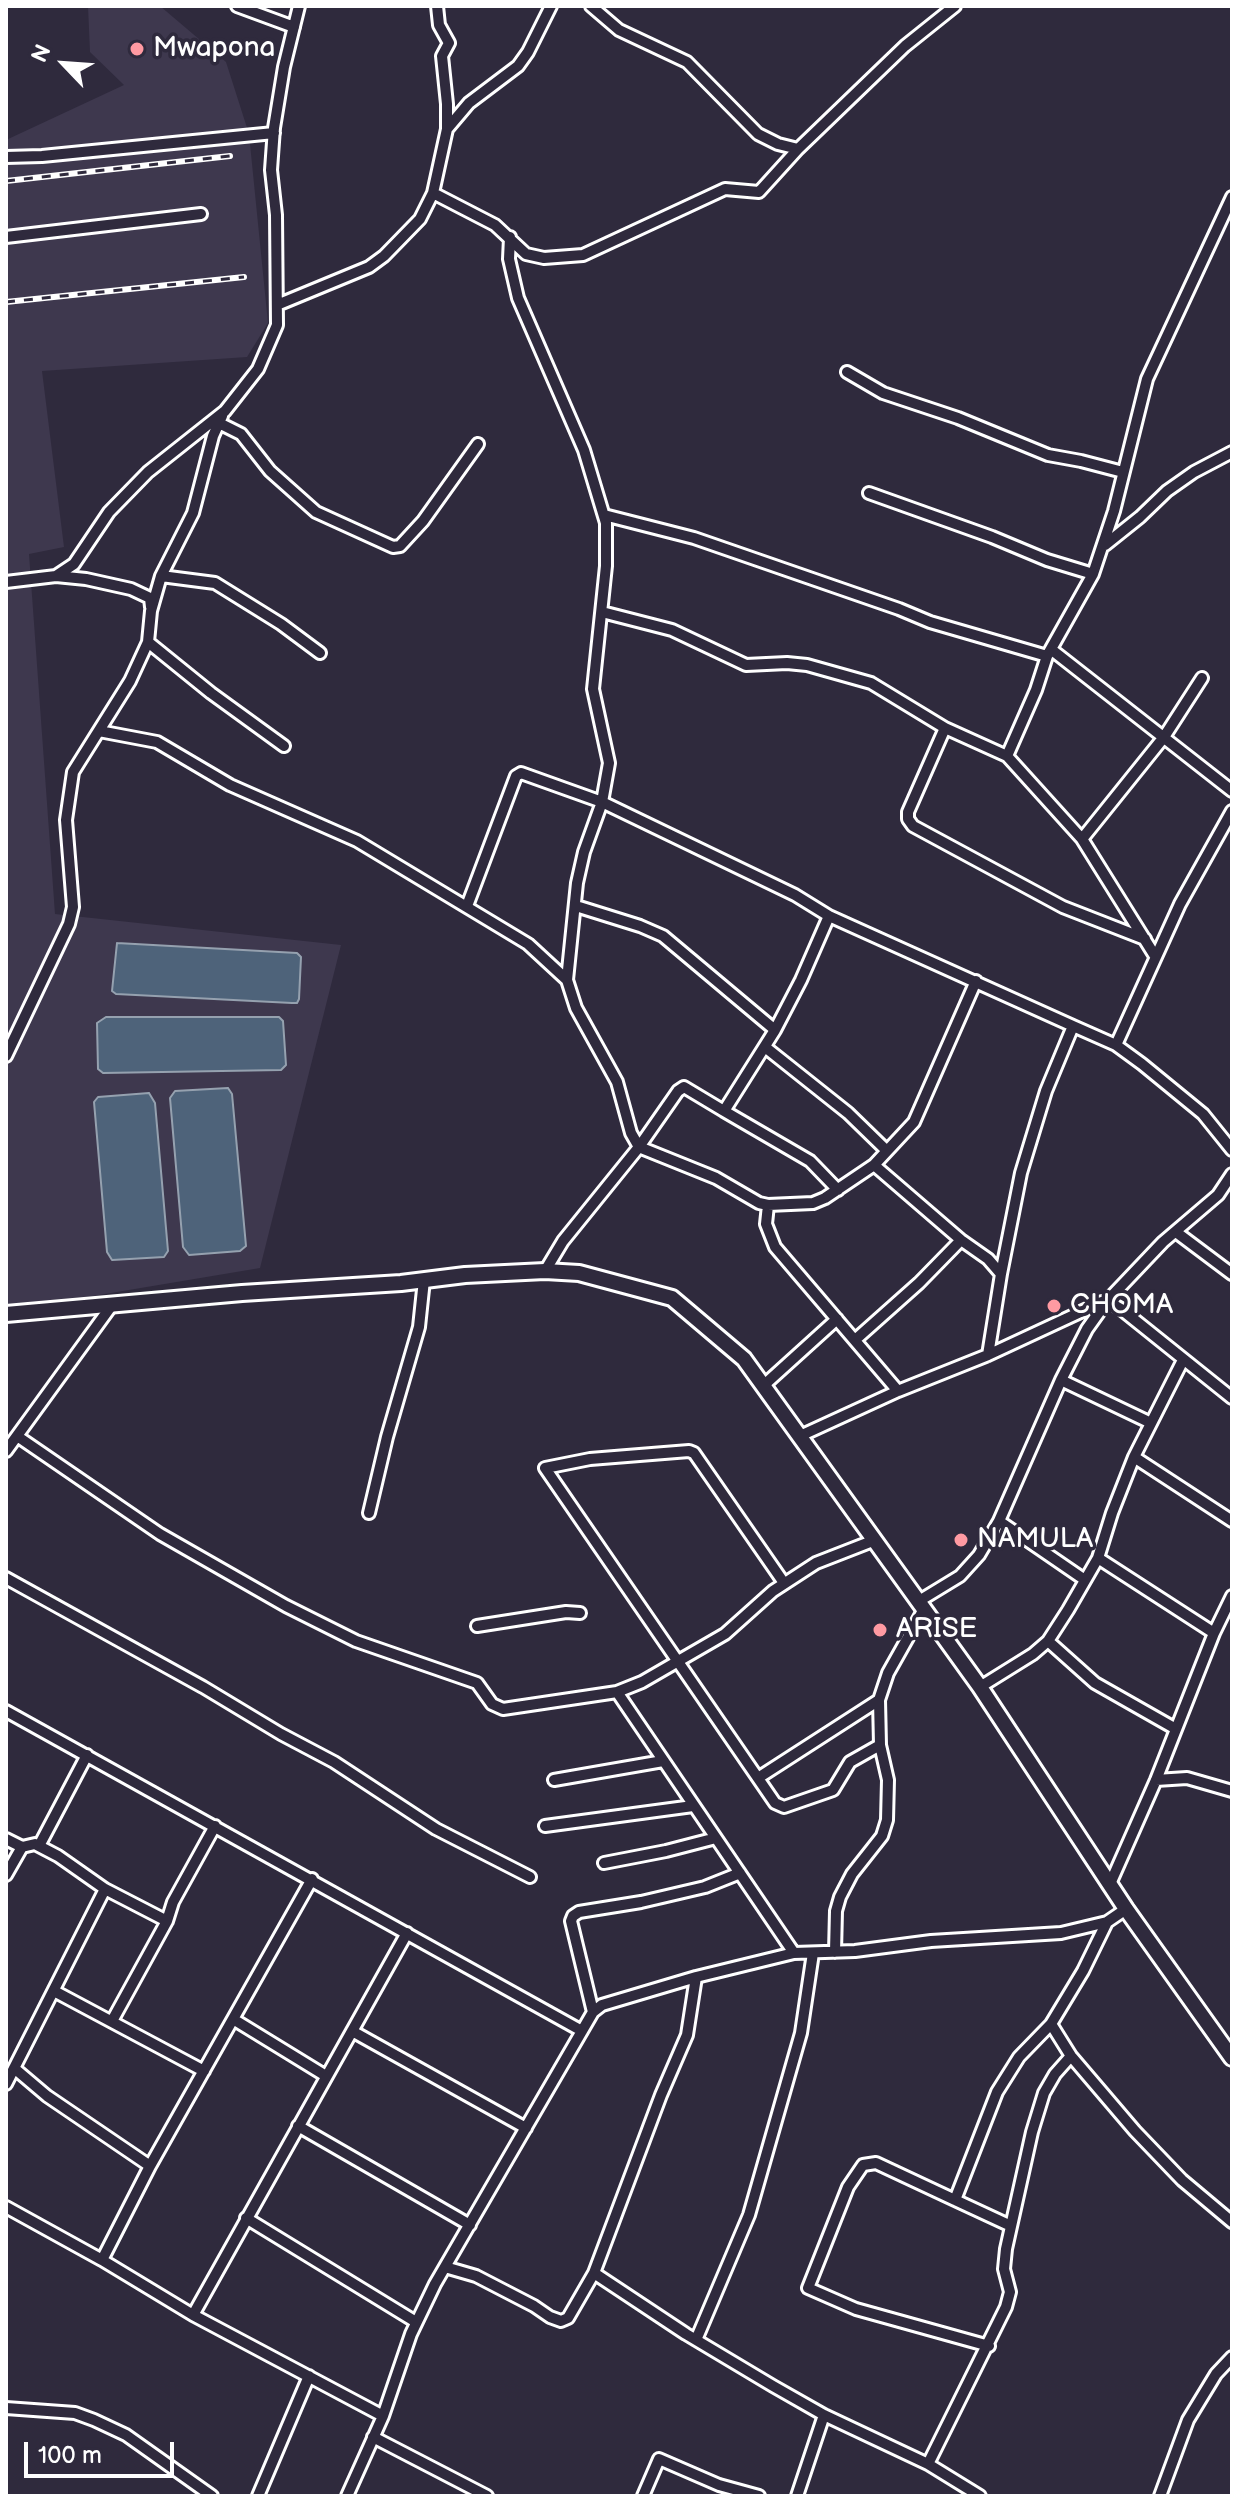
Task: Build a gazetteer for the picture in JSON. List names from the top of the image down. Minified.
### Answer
{"places":["Mwapona","CHOMA","NAMULA","ARISE"],"scale_bar":"100 m","north":"top left"}
